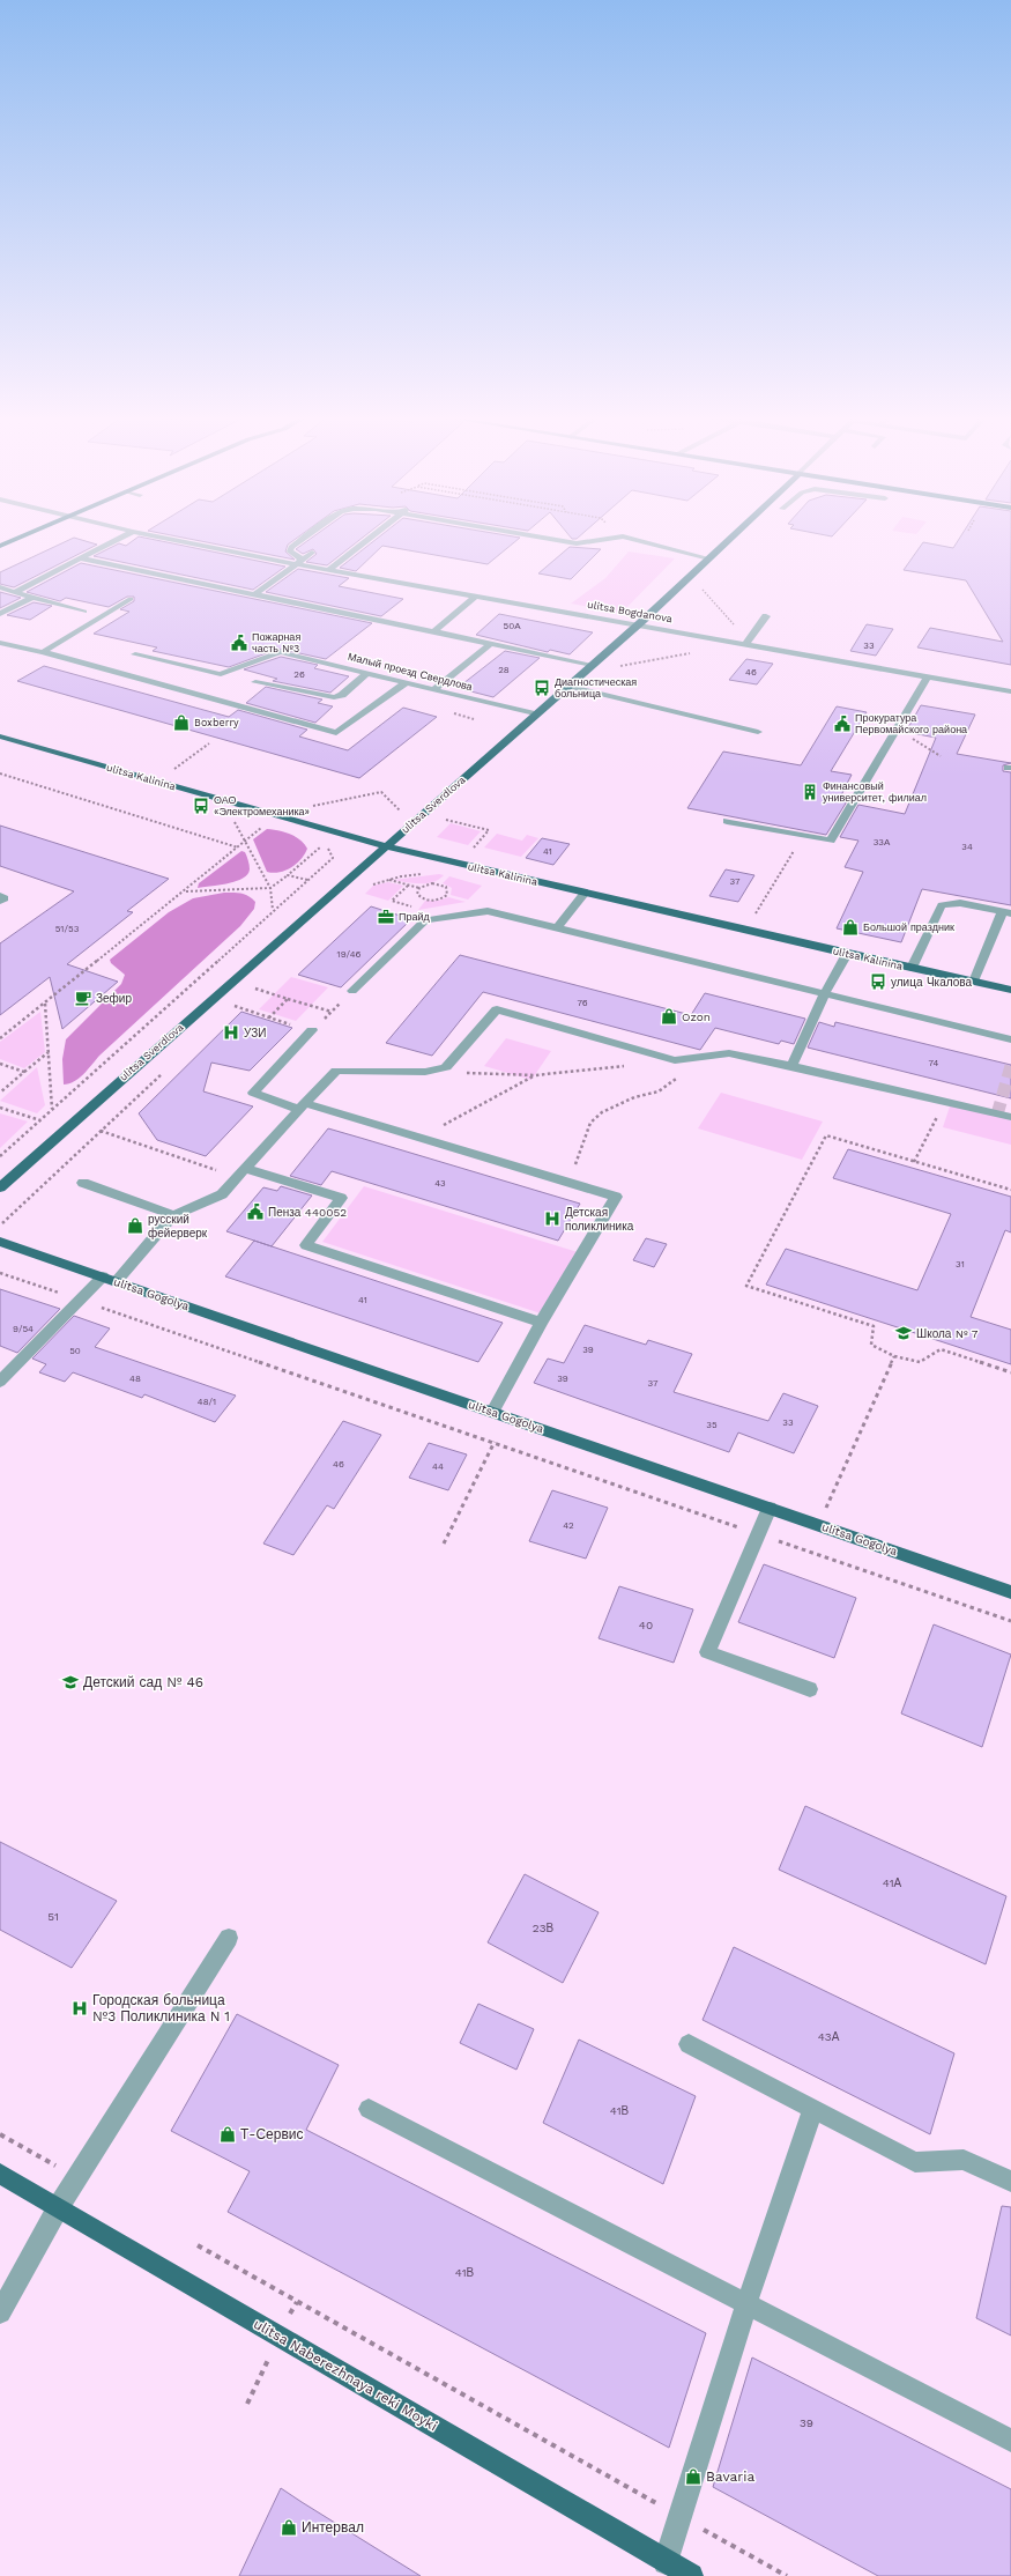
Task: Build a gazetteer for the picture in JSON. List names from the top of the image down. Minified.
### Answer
{"streets":{"main road":["ulitsa Kalinina","ulitsa Sverdlova","ulitsa Gogolya","ulitsa Naberezhnaya reki Moyki"],"street":["ulitsa Bogdanova","Малый проезд Свердлова"]},"crossings":[["ulitsa Bogdanova","ulitsa Sverdlova"],["Малый проезд Свердлова","ulitsa Sverdlova"],["ulitsa Kalinina","ulitsa Sverdlova"]],"places":{"public building":["Пожарная часть №3","Прокуратура Первомайского района","Пенза 440052"],"bus stop":["Диагностическая больница","ОАО «Электромеханика»","улица Чкалова"],"shop":["Boxberry","Большой праздник","Ozon","русский фейерверк","Т-Сервис","Bavaria","Интервал"],"building":["Финансовый университет, филиал"],"office":["Прайд"],"cafe":["Зефир"],"hospital":["УЗИ","Детская поликлиника","Городская больница №3 Поликлиника N 1"],"school or university":["Школа № 7","Детский сад № 46"]},"house_numbers":["50А","33","28","46","26","33А","34","41","37","51/53","19/46","76","74","43","31","41","9/54","39","50","48","39","37","48/1","33","35","46","44","42","40","41А","51","23В","43А","41В","41В","39"]}
